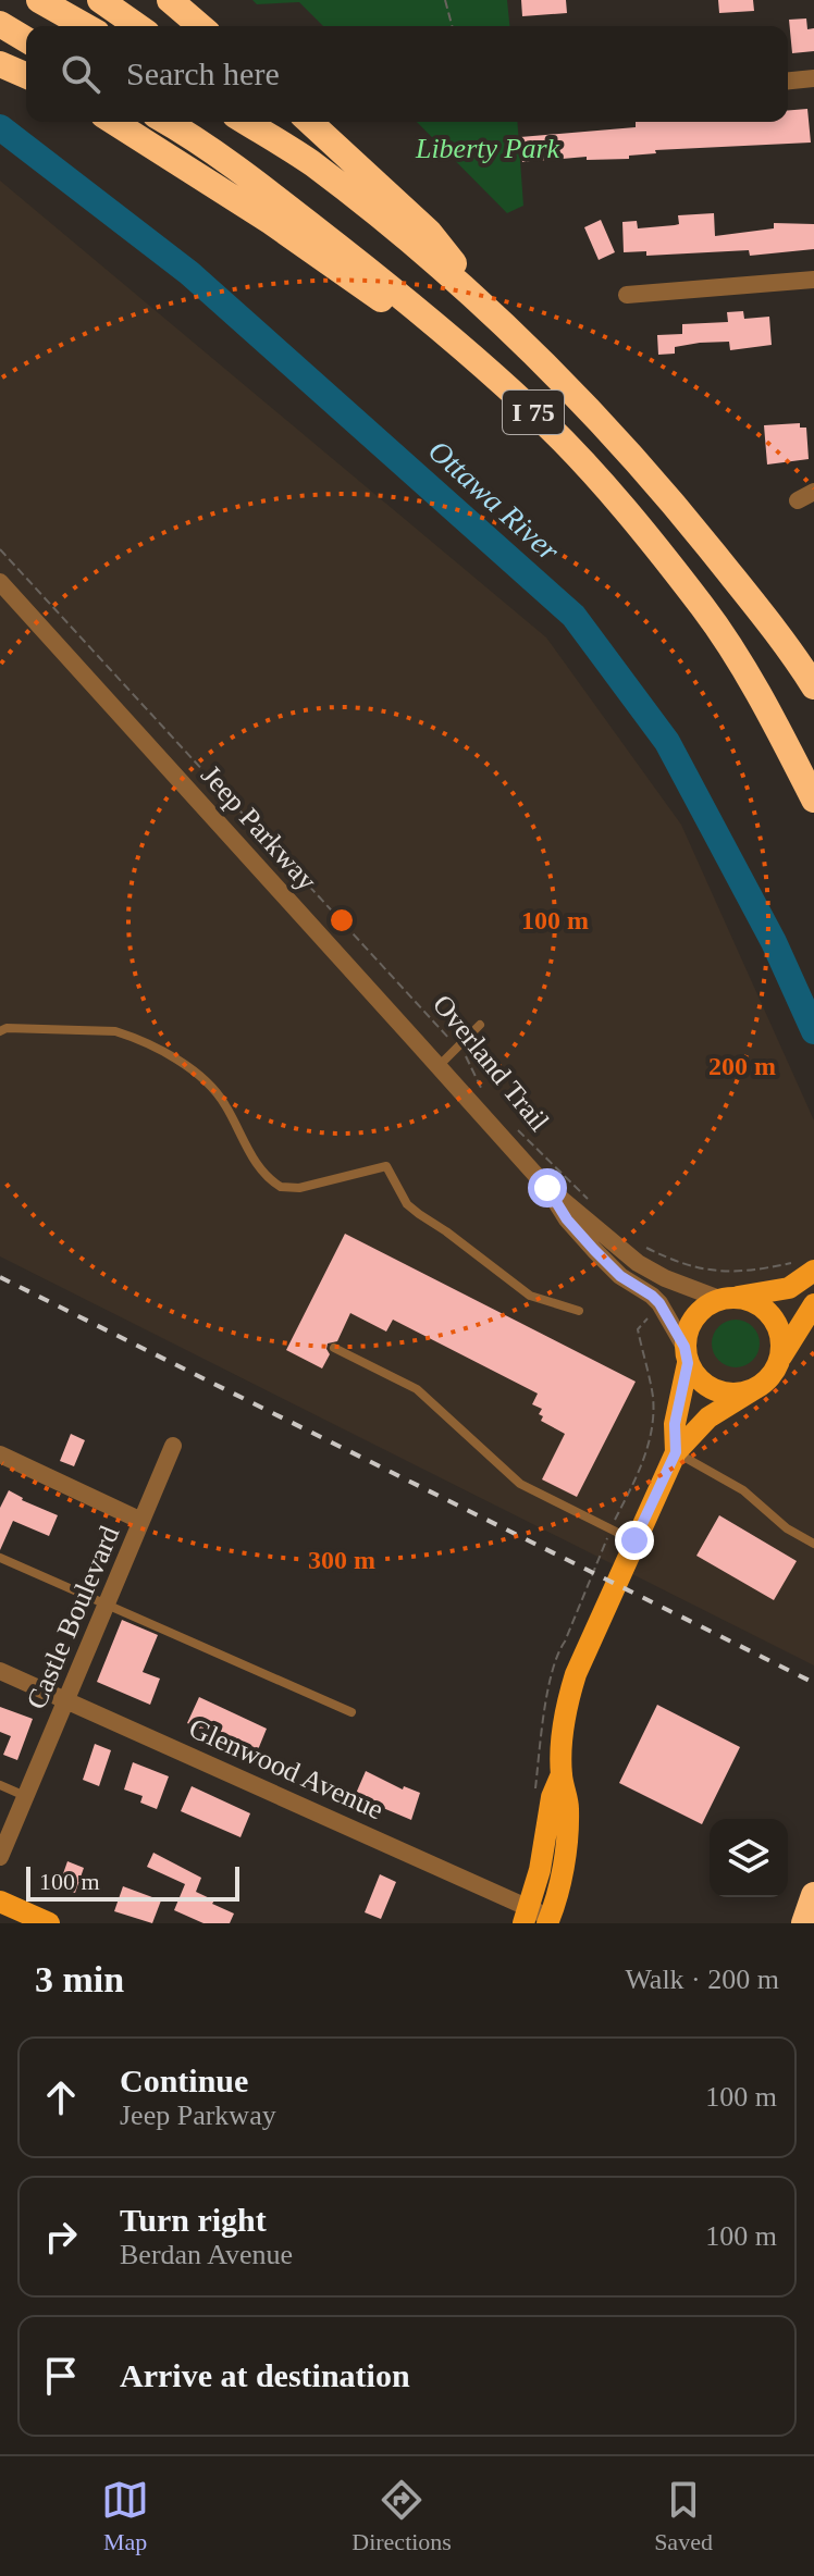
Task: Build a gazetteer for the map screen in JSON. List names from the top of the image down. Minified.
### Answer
{"streets":{"highway":["I 75"],"street":["Jeep Parkway","Castle Boulevard","Glenwood Avenue"],"path":["Overland Trail"]},"crossings":[["Castle Boulevard","Glenwood Avenue"]],"water":["Ottawa River"],"parks":["Liberty Park"],"scale_bar":"100 m","page":{"search":"Search here","scale":"100 m","heading":["3 min","Walk · 200 m"],"list":[["Continue","Jeep Parkway","100 m"],["Turn right","Berdan Avenue","100 m"],"Arrive at destination"],"nav":["Map","Directions","Saved"]},"rings":["100 m","200 m","300 m"]}
